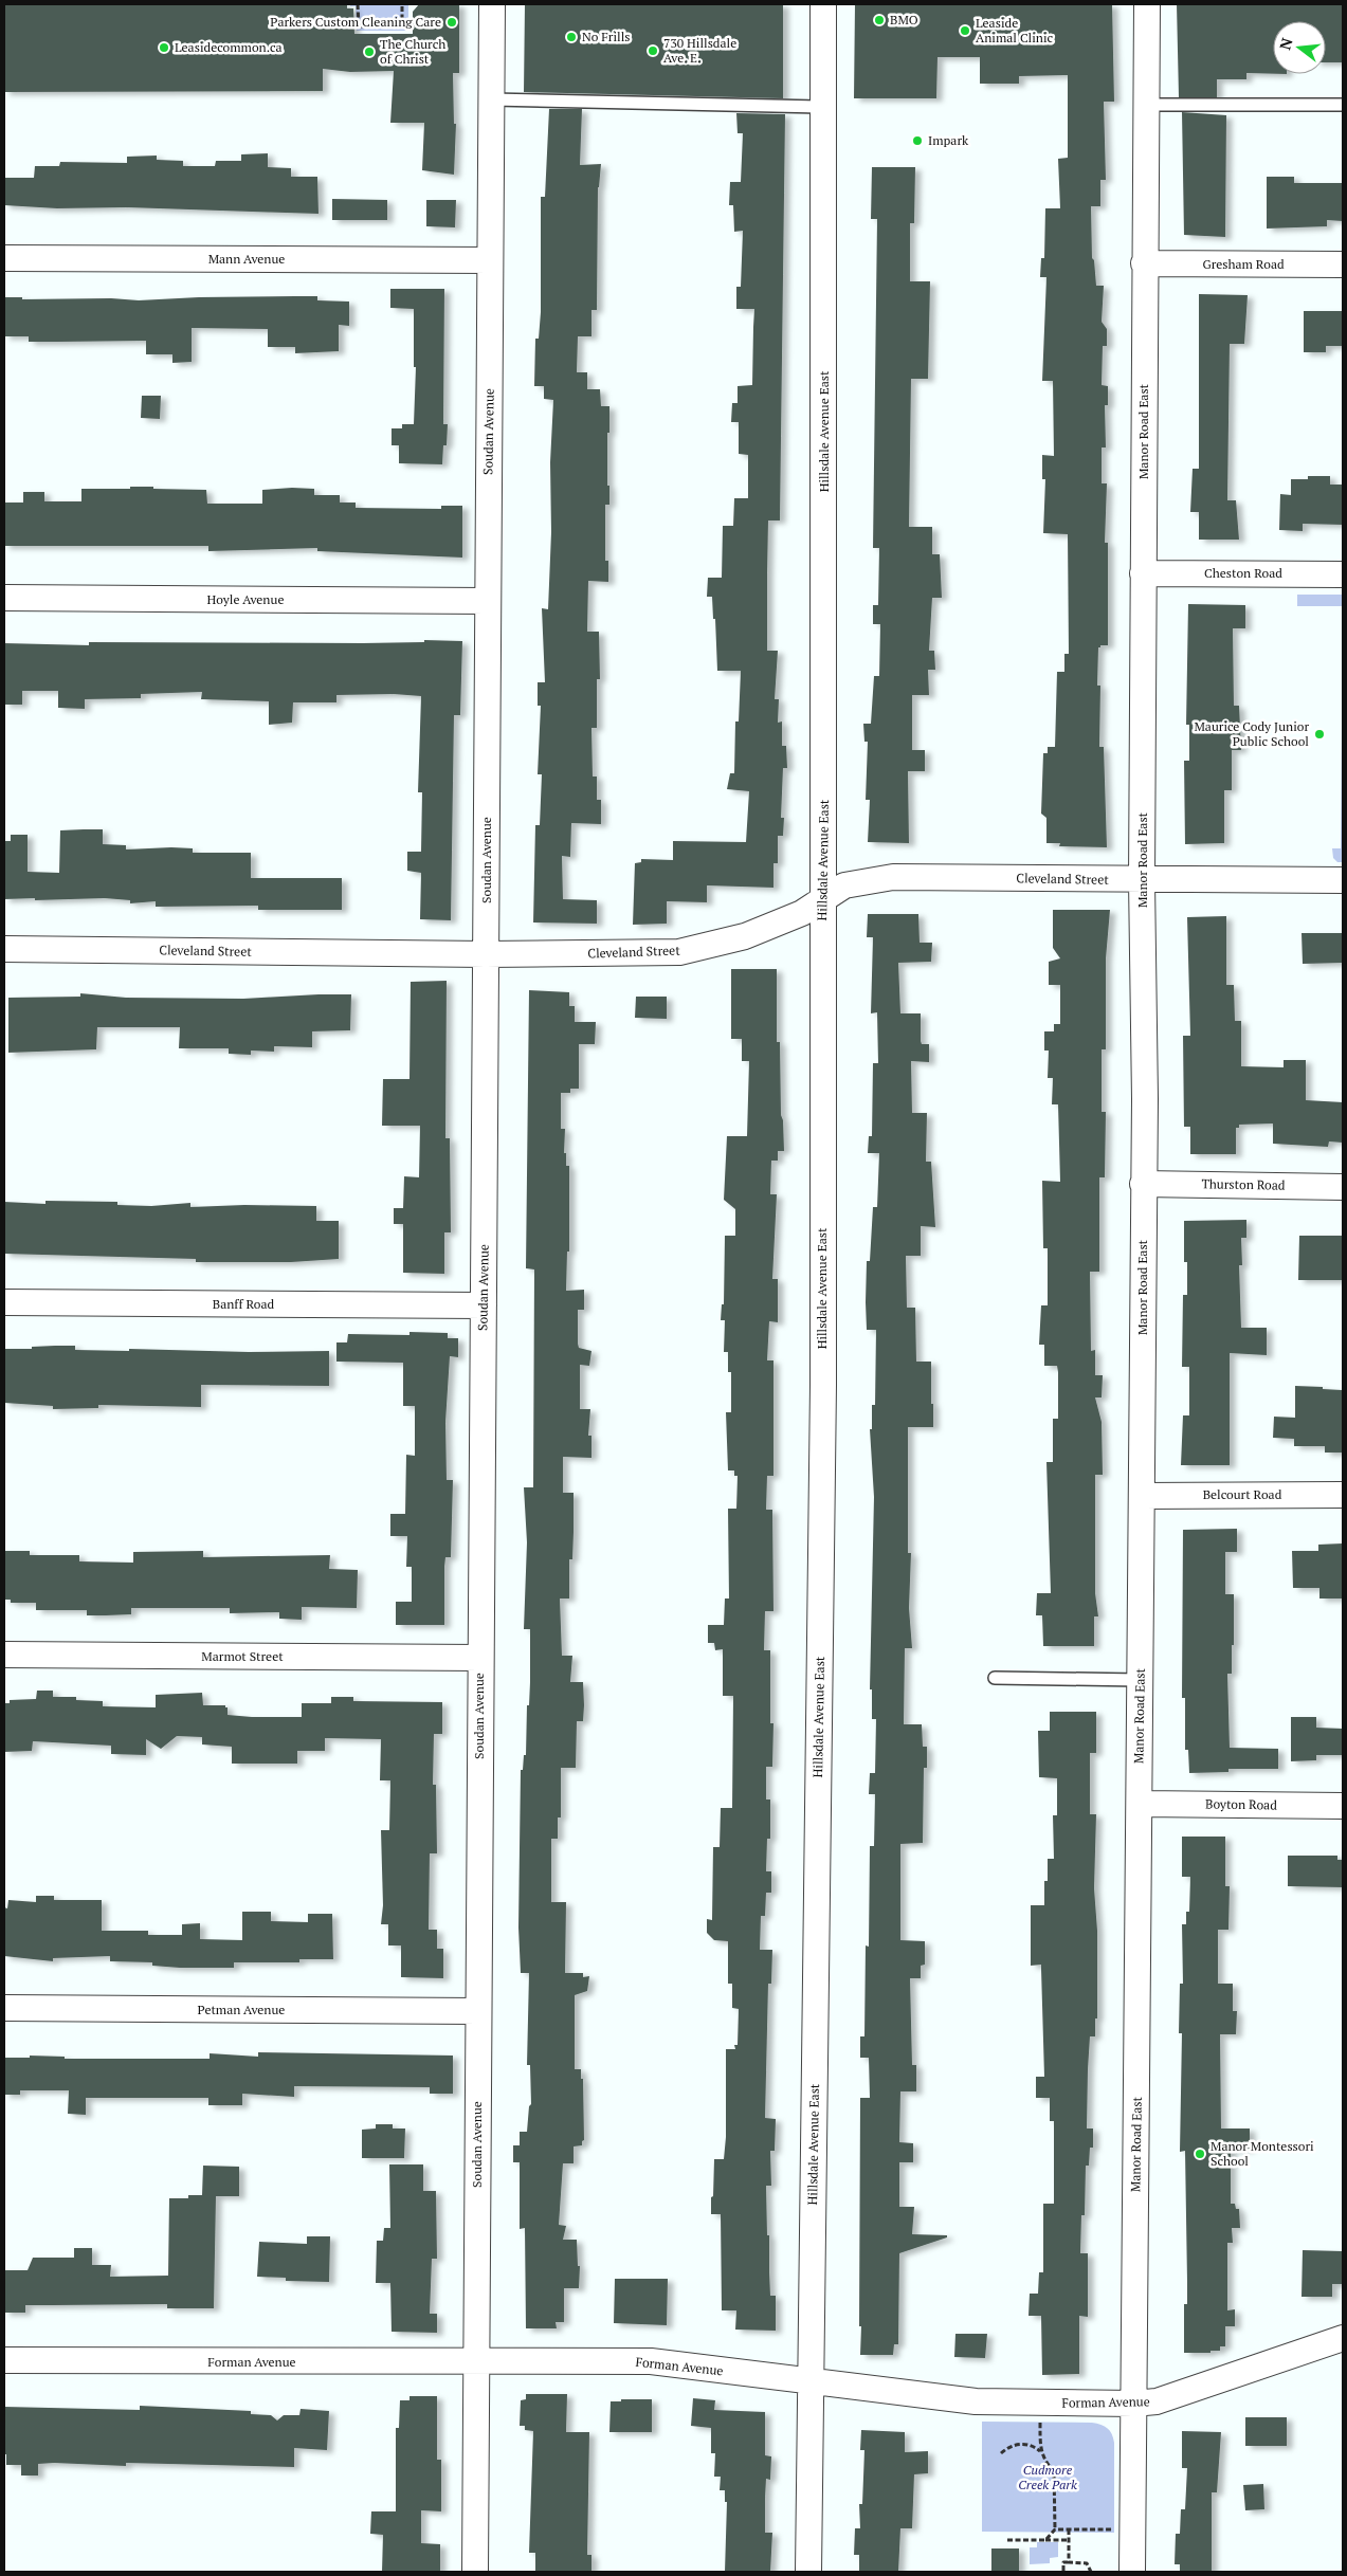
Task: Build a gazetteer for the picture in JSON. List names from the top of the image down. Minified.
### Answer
{"streets":{"street":["Mann Avenue","Gresham Road","Soudan Avenue","Hillsdale Avenue East","Manor Road East","Cheston Road","Hoyle Avenue","Cleveland Street","Thurston Road","Banff Road","Belcourt Road","Marmot Street","Boyton Road","Petman Avenue","Forman Avenue"]},"crossings":[["Mann Avenue","Soudan Avenue"],["Gresham Road","Manor Road East"],["Soudan Avenue","Hoyle Avenue"],["Soudan Avenue","Cleveland Street"],["Soudan Avenue","Banff Road"],["Soudan Avenue","Marmot Street"],["Soudan Avenue","Petman Avenue"],["Soudan Avenue","Forman Avenue"],["Hillsdale Avenue East","Cleveland Street"],["Hillsdale Avenue East","Forman Avenue"],["Manor Road East","Cheston Road"],["Manor Road East","Cleveland Street"],["Manor Road East","Thurston Road"],["Manor Road East","Belcourt Road"],["Manor Road East","Boyton Road"],["Manor Road East","Forman Avenue"]],"parks":["Cudmore Creek Park"],"places":["BMO","Parkers Custom Cleaning Care","Leaside Animal Clinic","No Frills","Leasidecommon.ca","730 Hillsdale Ave. E.","The Church of Christ","Impark","Maurice Cody Junior Public School","Manor Montessori School"],"north":"left"}
